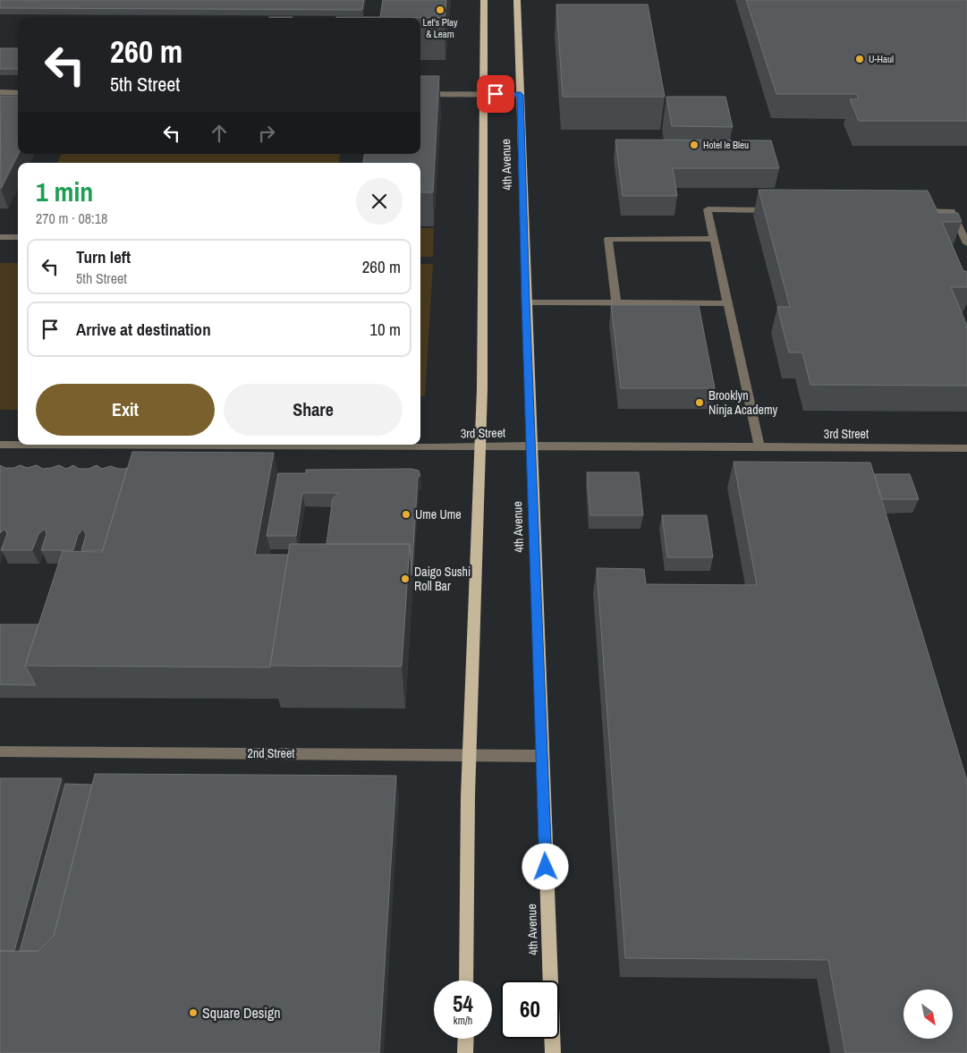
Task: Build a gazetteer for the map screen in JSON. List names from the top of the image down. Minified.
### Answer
{"streets":{"main road":["4th Avenue"],"street":["3rd Street","2nd Street"]},"crossings":[["4th Avenue","3rd Street"],["4th Avenue","2nd Street"]],"places":["Let's Play & Learn","U-Haul","Hotel le Bleu","Brooklyn Ninja Academy","Ume Ume","Daigo Sushi Roll Bar","Square Design"],"north":"bottom right","page":{"turn":["260 m","5th Street"],"heading":["1 min","270 m · 08:18"],"list":[{"name":"Turn left","note":"5th Street","value":"260 m"},{"name":"Arrive at destination","value":"10 m"}],"buttons":["Exit","Share"],"speed":"54 km/h","limit":"60"}}
